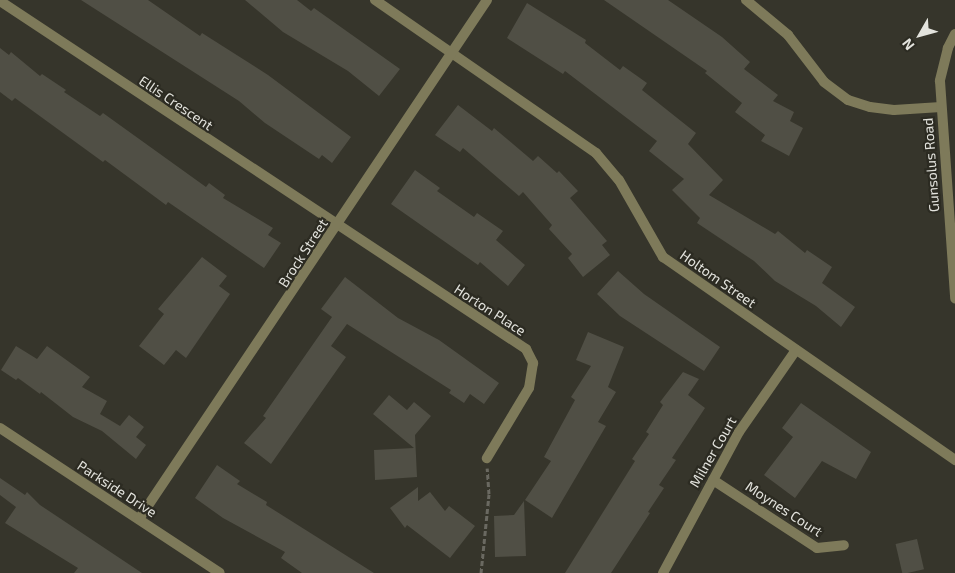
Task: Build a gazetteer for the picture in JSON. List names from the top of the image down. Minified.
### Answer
{"streets":{"street":["Ellis Crescent","Gunsolus Road","Brock Street","Holtom Street","Horton Place","Milner Court","Parkside Drive","Moynes Court"]},"crossings":[["Ellis Crescent","Brock Street"],["Ellis Crescent","Horton Place"],["Brock Street","Holtom Street"],["Brock Street","Horton Place"],["Brock Street","Parkside Drive"],["Holtom Street","Milner Court"],["Milner Court","Moynes Court"]],"north":"bottom left"}
